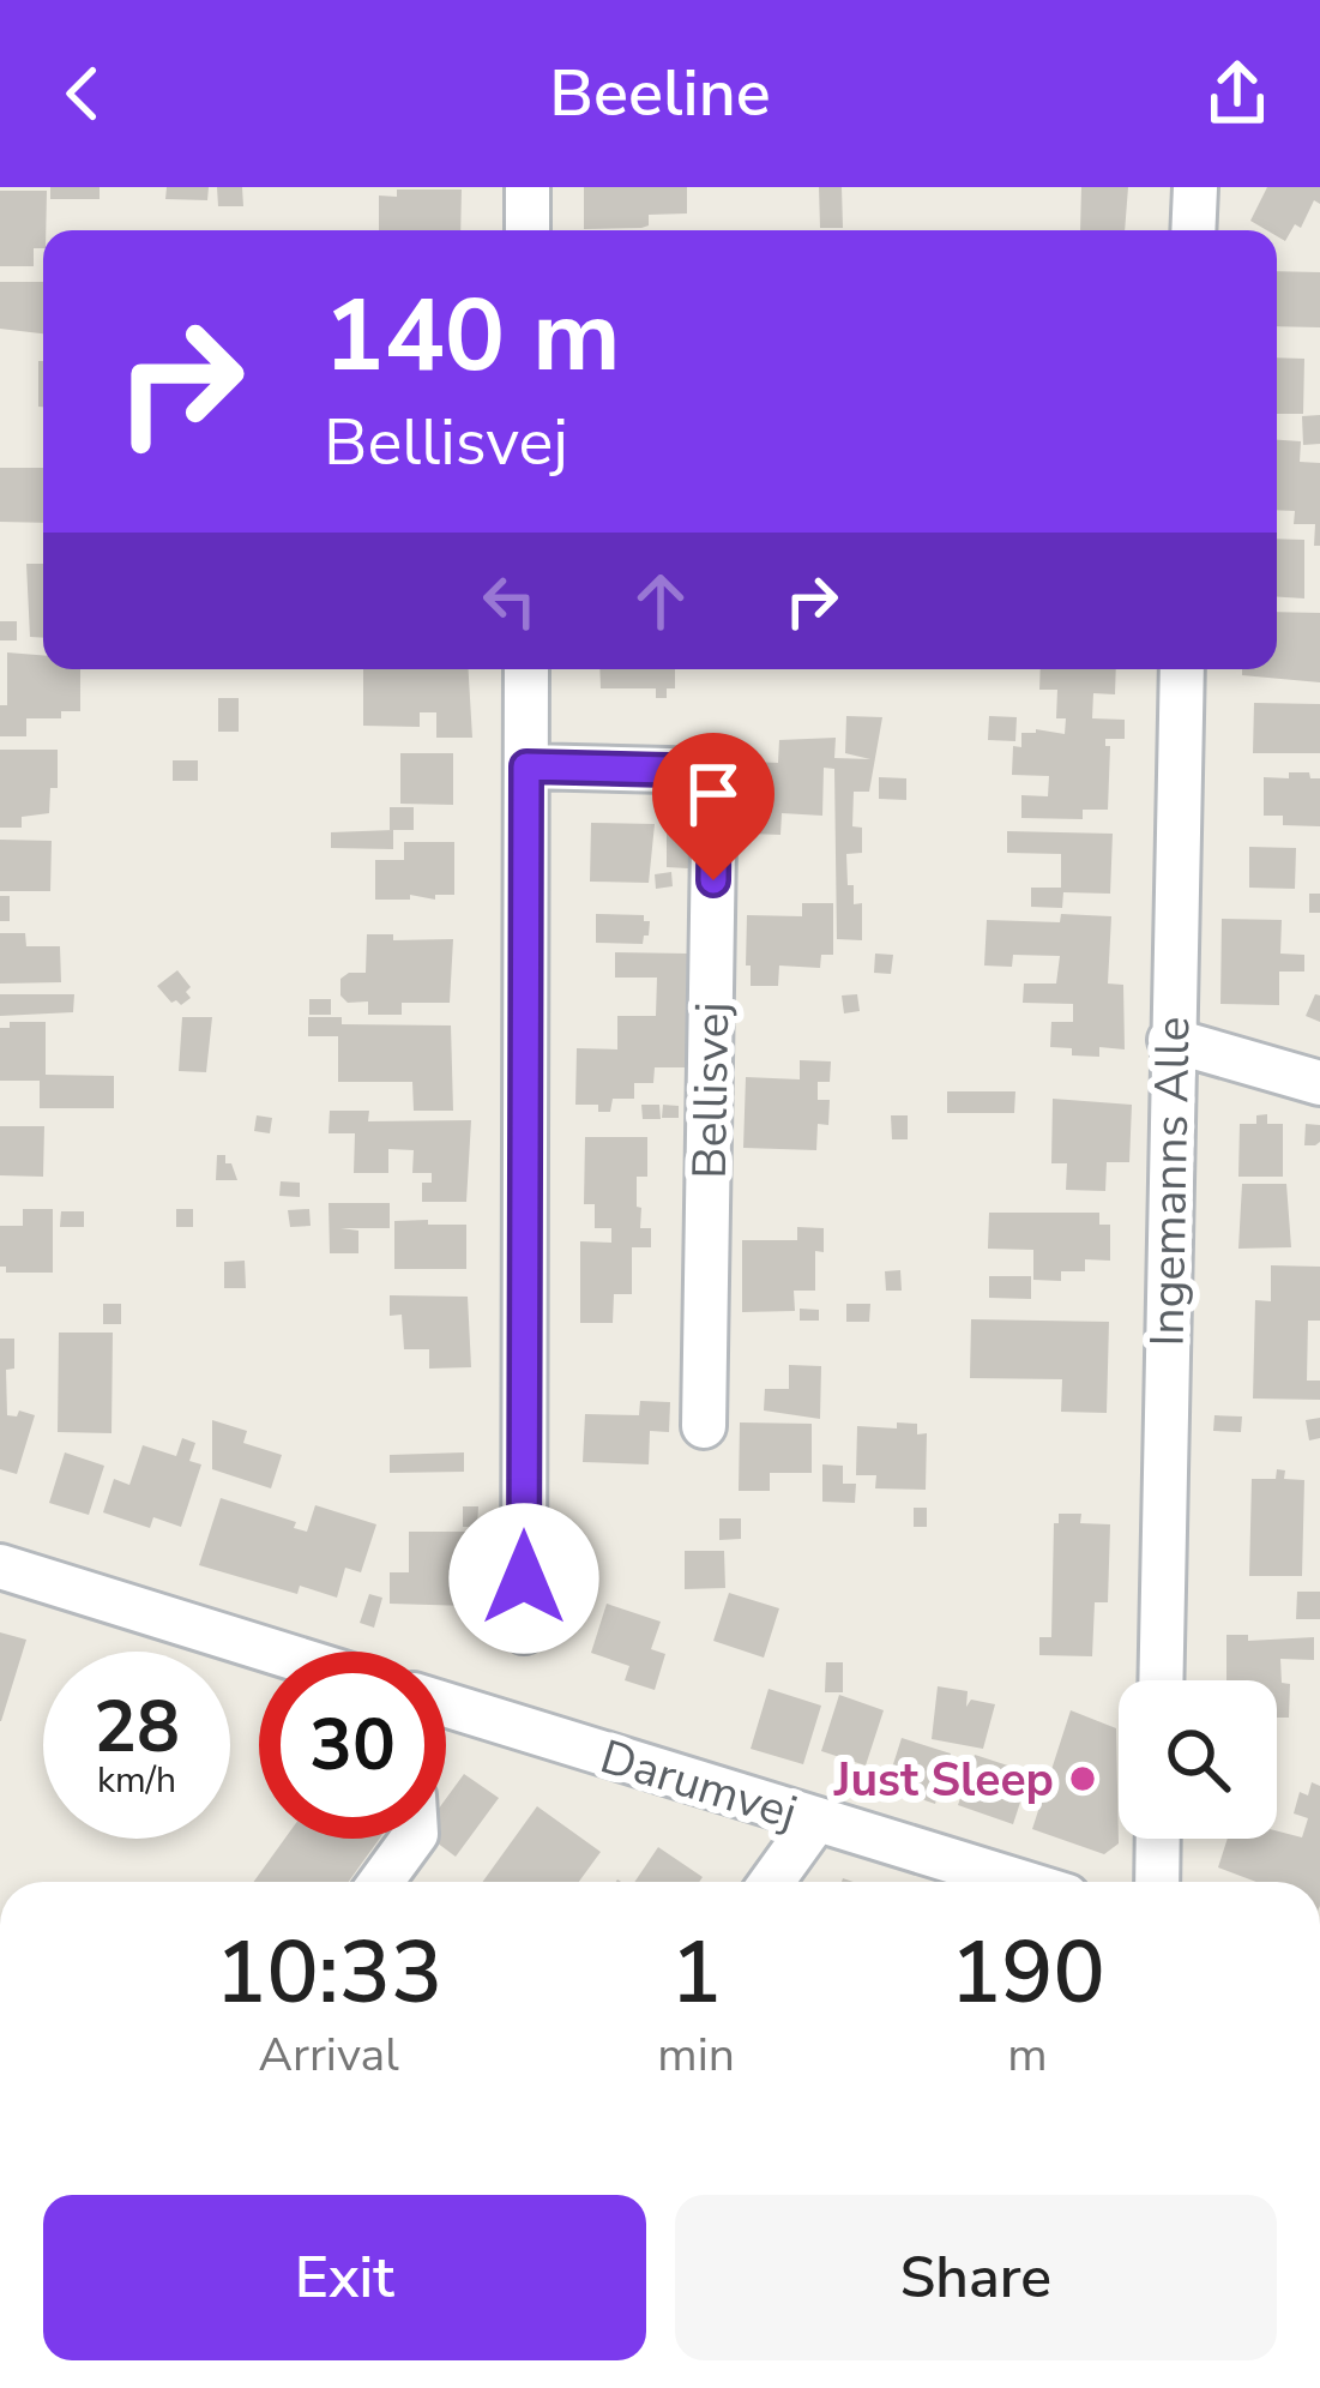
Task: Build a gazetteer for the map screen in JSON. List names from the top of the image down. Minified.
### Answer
{"streets":{"street":["Bellisvej","Ingemanns Alle","Darumvej"]},"places":["Just Sleep"],"page":{"header":"Beeline","turn":["140 m","Bellisvej"],"speed":"28 km/h","limit":"30","eta":["10:33","Arrival","1","min","190","m"],"buttons":["Exit","Share"]}}
